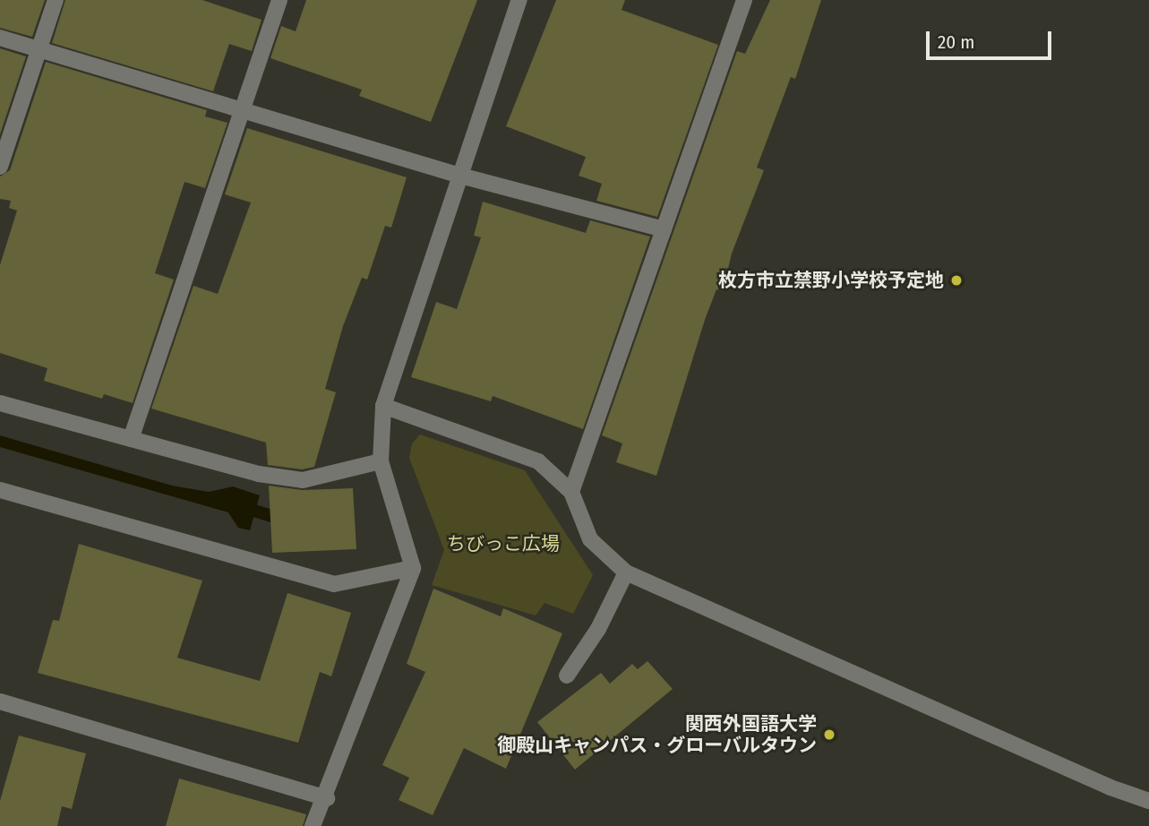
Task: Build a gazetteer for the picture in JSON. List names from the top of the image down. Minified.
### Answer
{"parks":["ちびっこ広場"],"places":["枚方市立禁野小学校予定地","関西外国語大学 御殿山キャンパス・グローバルタウン"],"scale_bar":"20 m"}
